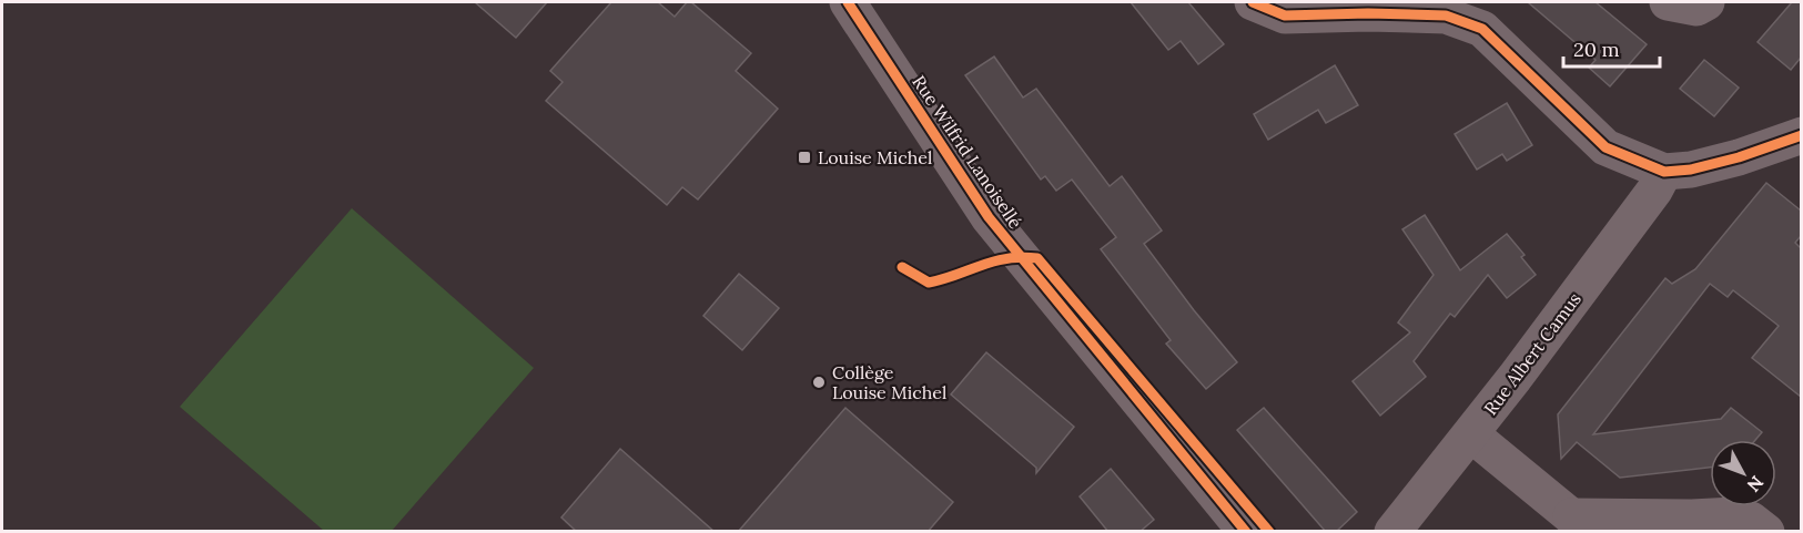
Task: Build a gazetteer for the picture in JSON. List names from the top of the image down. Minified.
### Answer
{"streets":{"street":["Rue Wilfrid Lanoisellé","Rue Albert Camus"]},"places":{"transit":["Louise Michel"],"other":["Collège Louise Michel"]},"scale_bar":"20 m","north":"bottom right"}
